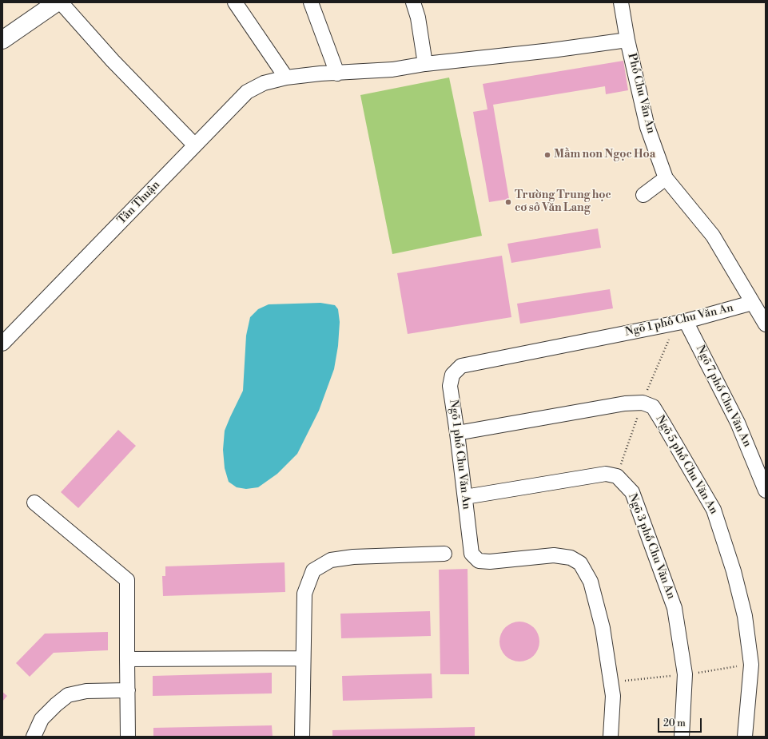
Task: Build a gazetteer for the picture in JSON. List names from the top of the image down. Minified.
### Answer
{"streets":{"street":["Phố Chu Văn An","Tân Thuận","Ngõ 1 phố Chu Văn An","Ngõ 7 phố Chu Văn An","Ngõ 5 phố Chu Văn An","Ngõ 3 phố Chu Văn An"]},"crossings":[["Phố Chu Văn An","Tân Thuận"],["Phố Chu Văn An","Ngõ 1 phố Chu Văn An"],["Ngõ 1 phố Chu Văn An","Ngõ 7 phố Chu Văn An"],["Ngõ 1 phố Chu Văn An","Ngõ 5 phố Chu Văn An"],["Ngõ 1 phố Chu Văn An","Ngõ 3 phố Chu Văn An"]],"places":["Mầm non Ngọc Hoa","Trường Trung học cơ sở Văn Lang"],"scale_bar":"20 m"}
